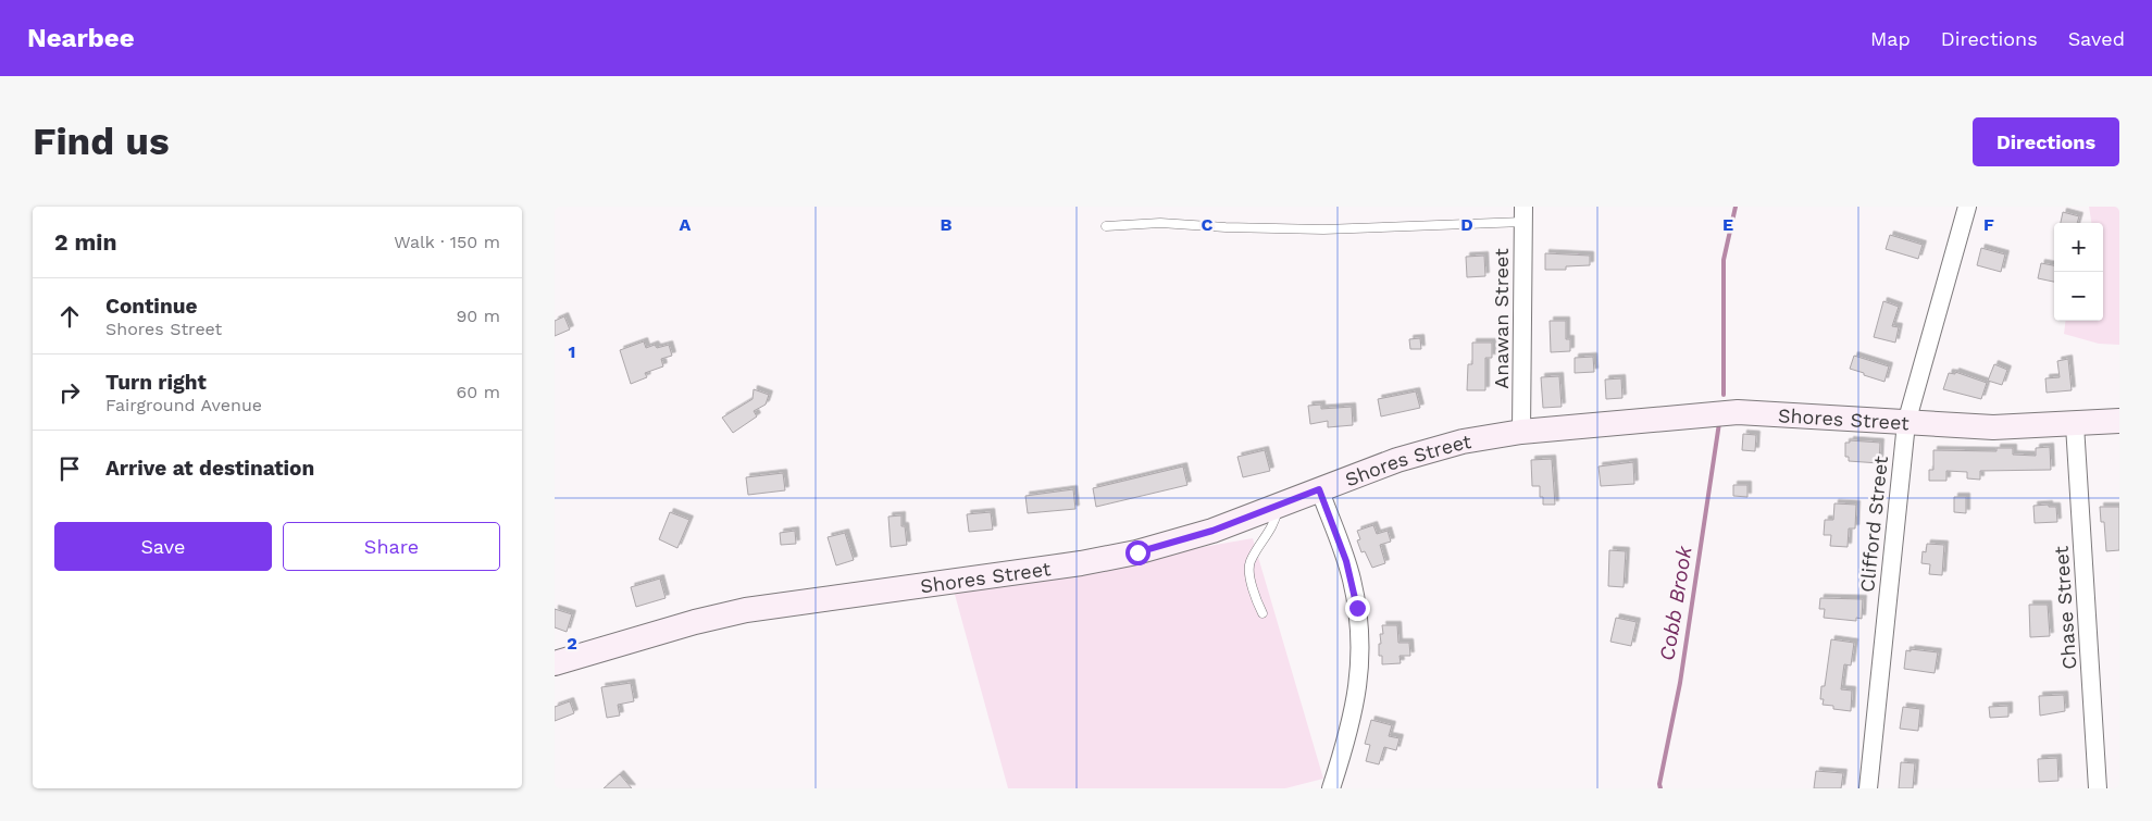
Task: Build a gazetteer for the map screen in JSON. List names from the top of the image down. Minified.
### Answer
{"streets":{"street":["Anawan Street","Shores Street","Clifford Street","Chase Street"]},"crossings":[["Anawan Street","Shores Street"],["Shores Street","Clifford Street"],["Shores Street","Chase Street"]],"water":["Cobb Brook"],"page":{"header":"Nearbee","nav":["Map","Directions","Saved"],"buttons":["Directions",["Save","Share"]],"title":"Find us","heading":["2 min","Walk · 150 m"],"map_buttons":["+","−"],"list":[["Continue","Shores Street","90 m"],["Turn right","Fairground Avenue","60 m"],"Arrive at destination"]},"grid":{"columns":["A","B","C","D","E","F"],"rows":["1","2"]}}
